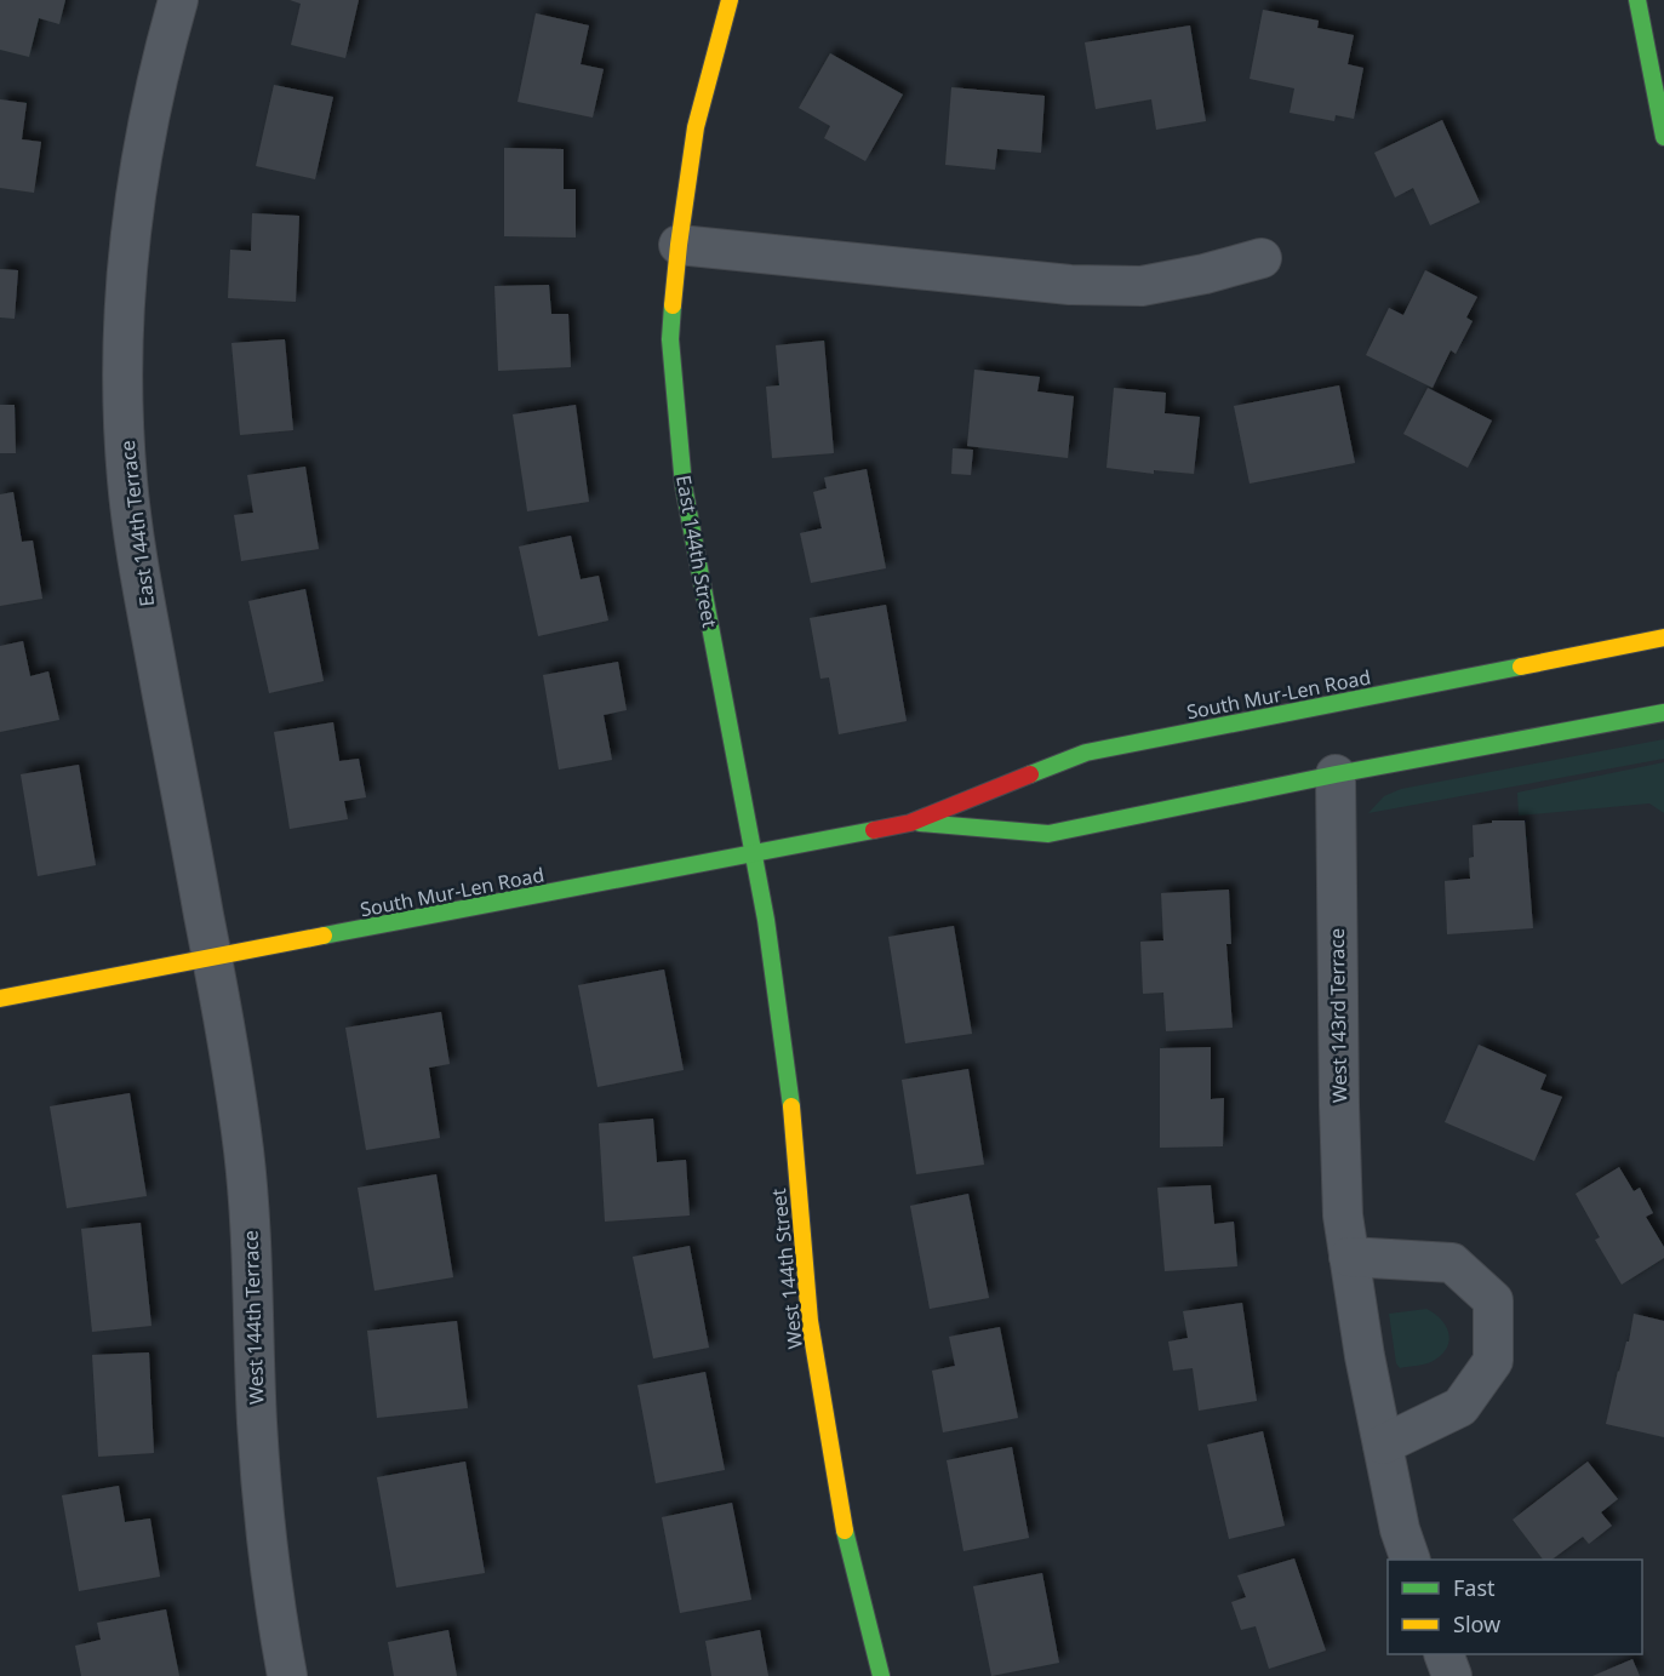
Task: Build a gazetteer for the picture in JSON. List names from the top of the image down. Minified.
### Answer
{"streets":{"main road":["East 144th Street","South Mur-Len Road","West 144th Street"],"street":["East 144th Terrace","West 143rd Terrace","West 144th Terrace"]},"crossings":[["East 144th Terrace","South Mur-Len Road"],["East 144th Terrace","West 144th Terrace"],["East 144th Street","South Mur-Len Road"],["East 144th Street","West 144th Street"],["South Mur-Len Road","West 143rd Terrace"],["South Mur-Len Road","West 144th Street"],["South Mur-Len Road","West 144th Terrace"]],"legend":["Fast","Slow"]}
